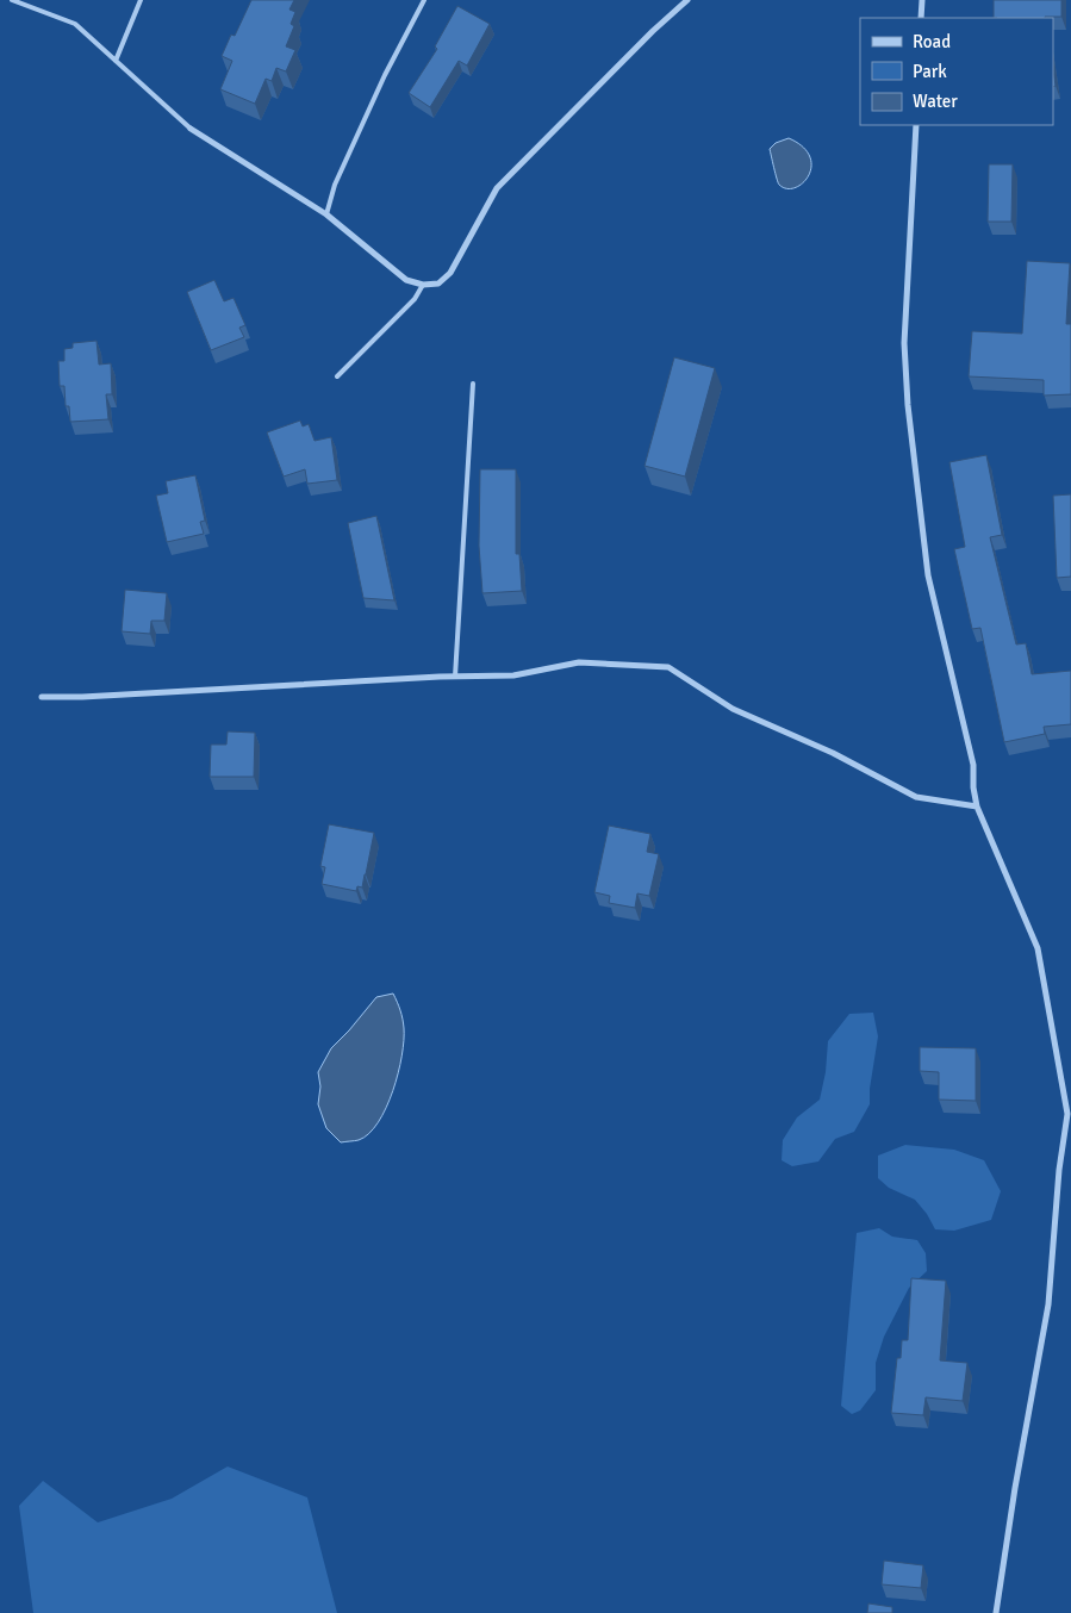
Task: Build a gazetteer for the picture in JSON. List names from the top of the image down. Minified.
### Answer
{"legend":["Road","Park","Water"]}
